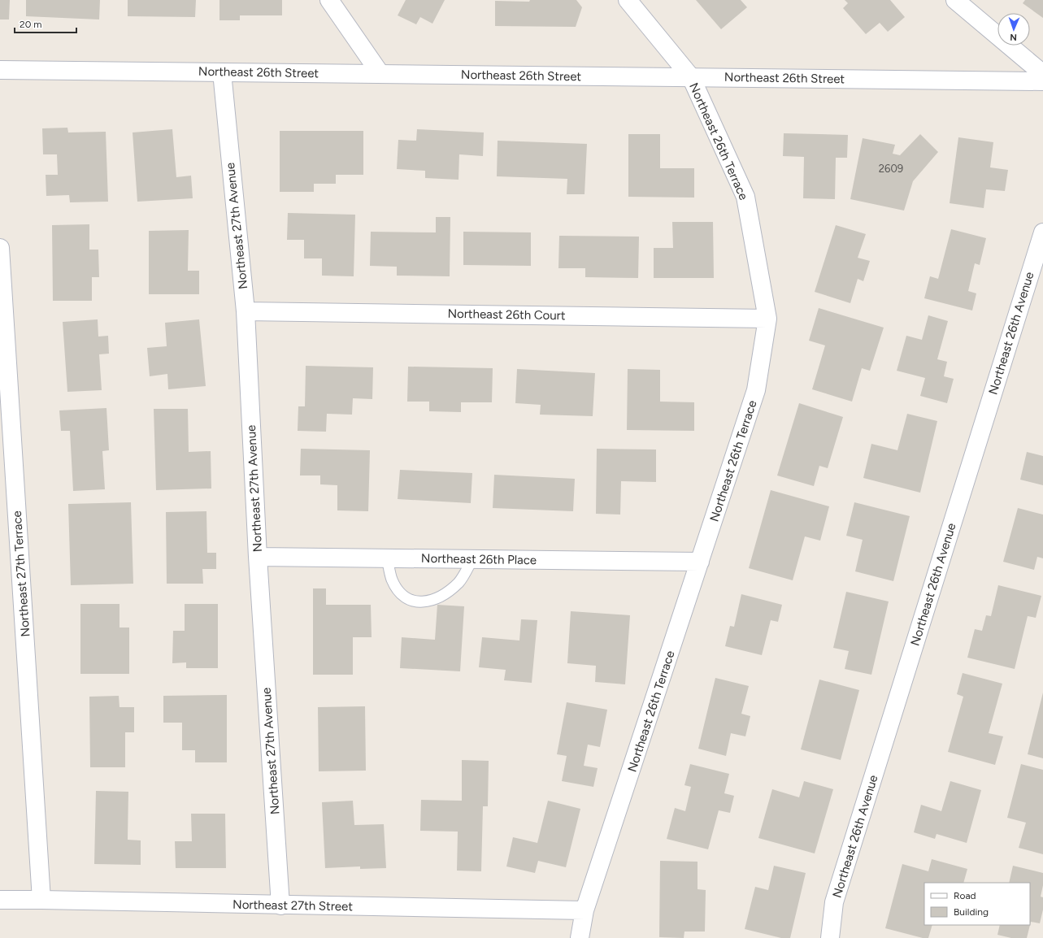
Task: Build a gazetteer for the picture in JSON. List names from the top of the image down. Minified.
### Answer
{"streets":{"street":["Northeast 26th Street","Northeast 26th Terrace","Northeast 27th Avenue","Northeast 26th Court","Northeast 26th Avenue","Northeast 26th Place","Northeast 27th Terrace","Northeast 27th Street"]},"crossings":[["Northeast 26th Street","Northeast 26th Terrace"],["Northeast 26th Street","Northeast 27th Avenue"],["Northeast 26th Terrace","Northeast 26th Court"],["Northeast 26th Terrace","Northeast 26th Place"],["Northeast 26th Terrace","Northeast 27th Street"],["Northeast 27th Avenue","Northeast 26th Court"],["Northeast 27th Avenue","Northeast 26th Place"],["Northeast 27th Avenue","Northeast 27th Street"],["Northeast 27th Terrace","Northeast 27th Street"]],"house_numbers":["2609"],"legend":["Road","Building"],"scale_bar":"20 m","north":"bottom"}
